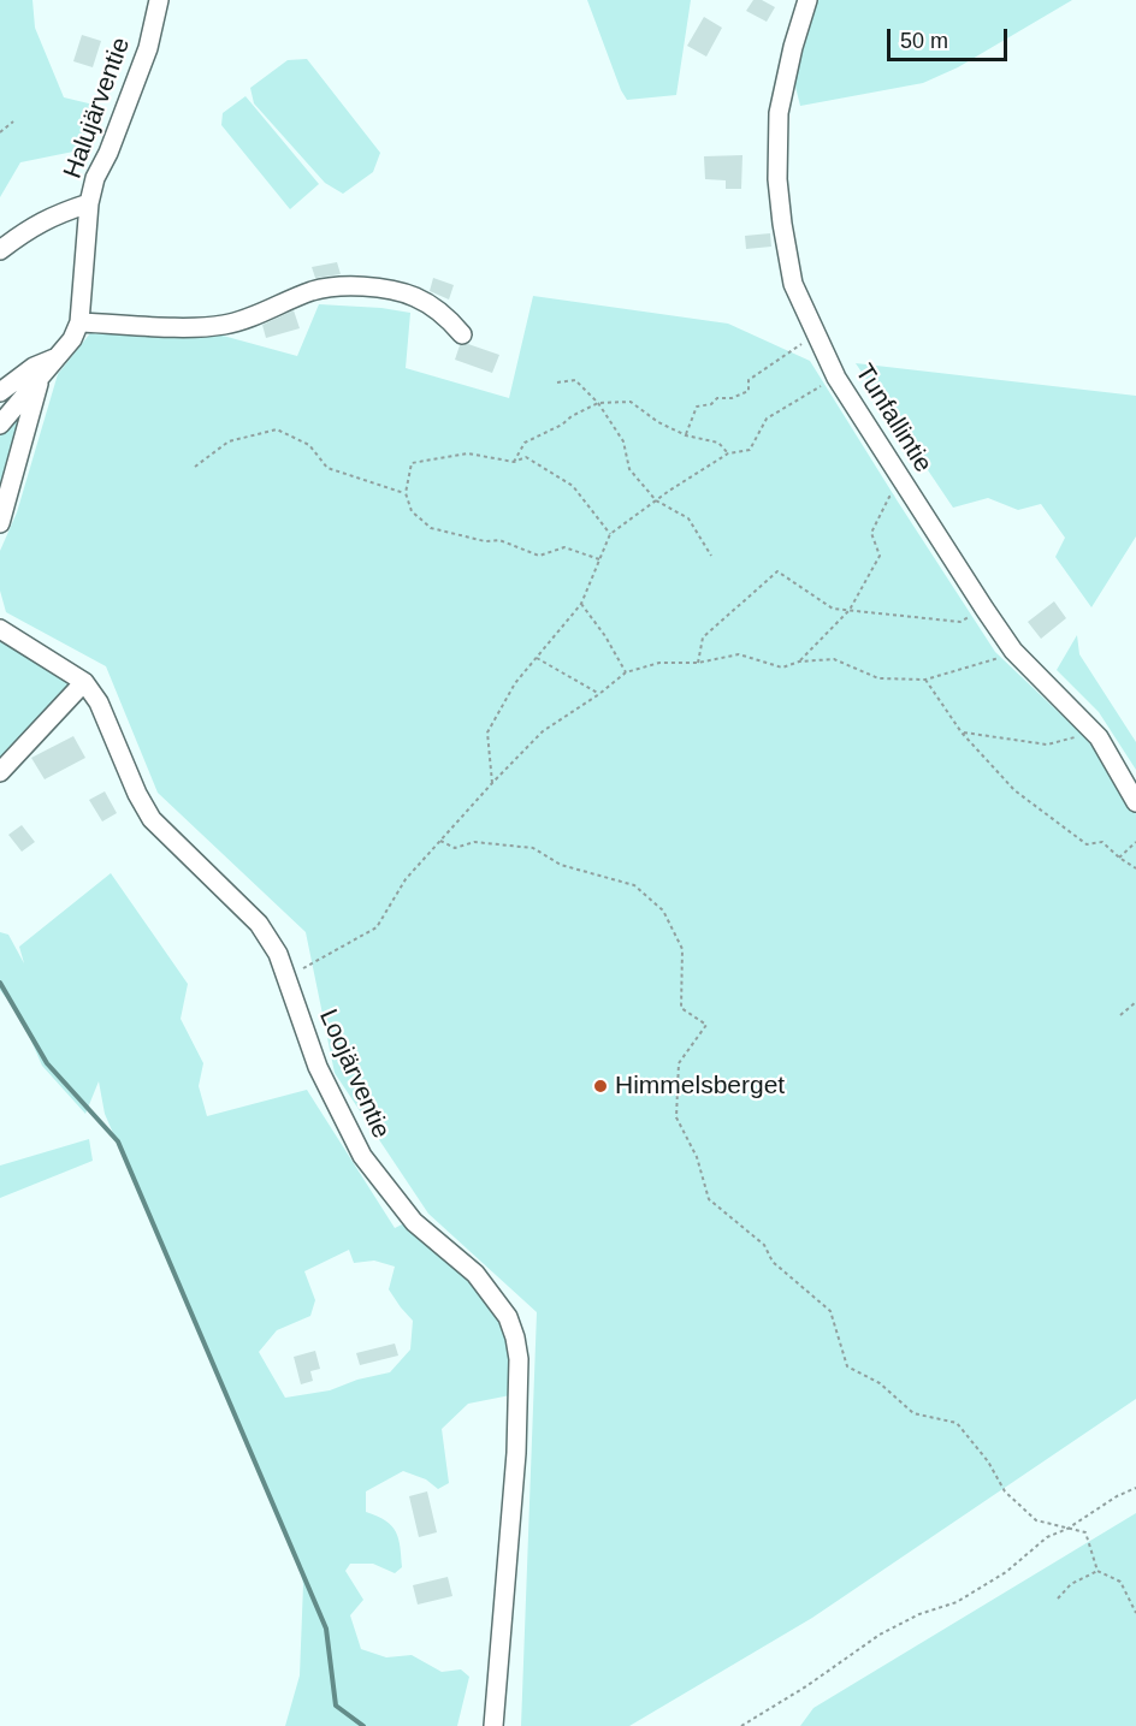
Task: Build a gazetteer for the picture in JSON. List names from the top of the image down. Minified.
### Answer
{"streets":{"street":["Halujärventie","Tunfallintie","Loojärventie"]},"places":["Himmelsberget"],"scale_bar":"50 m"}
